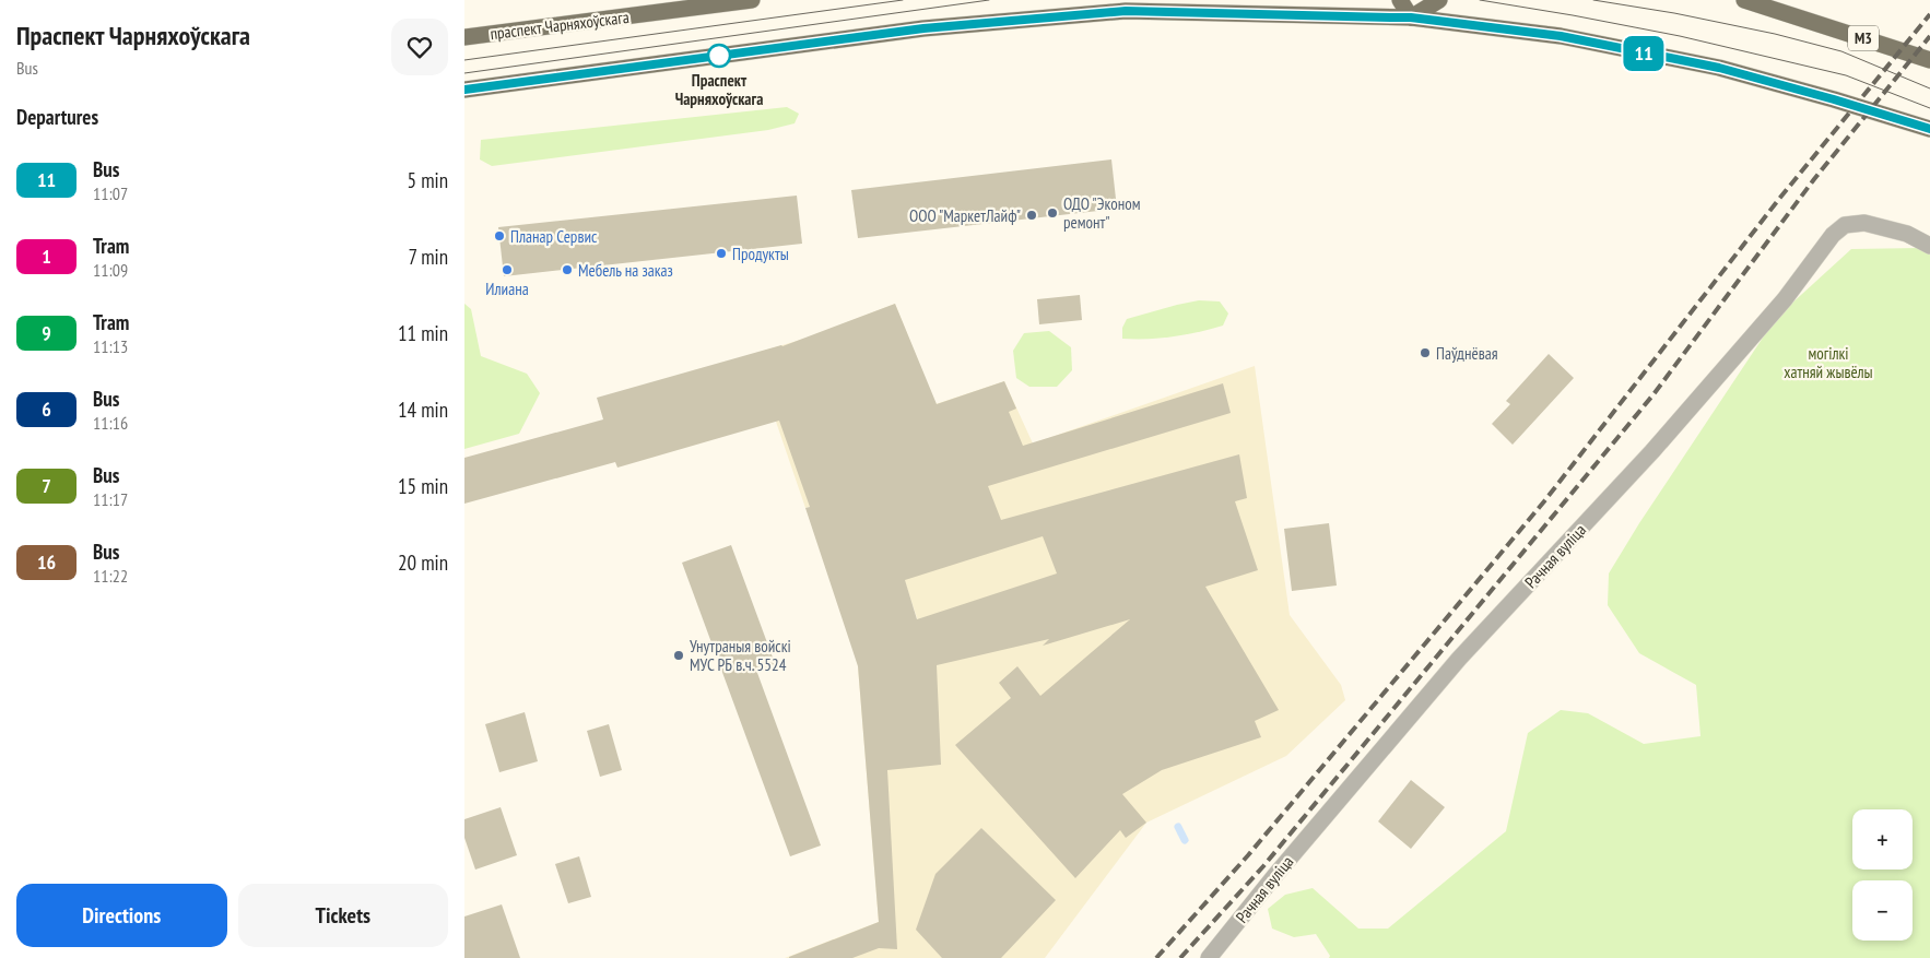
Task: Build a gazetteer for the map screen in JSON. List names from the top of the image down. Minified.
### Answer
{"streets":{"main road":["праспект Чарняхоўскага","М3"],"street":["Рачная вуліца"]},"parks":["могілкі хатняй жывёлы"],"places":["Праспект Чарняхоўскага","ОДО \"Эконом ремонт\"","ООО \"МаркетЛайф\"","Планар Сервис","Продукты","Илиана","Мебель на заказ","Паўднёвая","Унутраныя войскі МУС РБ в.ч. 5524"],"lines":["bus line 11"],"page":{"heading":[["Праспект Чарняхоўскага","Bus"],"Departures"],"on_map":"11","list":[{"mark":"11","name":"Bus","note":"11:07","value":"5 min"},{"mark":"1","name":"Tram","note":"11:09","value":"7 min"},{"mark":"9","name":"Tram","note":"11:13","value":"11 min"},{"mark":"6","name":"Bus","note":"11:16","value":"14 min"},{"mark":"7","name":"Bus","note":"11:17","value":"15 min"},{"mark":"16","name":"Bus","note":"11:22","value":"20 min"}],"map_buttons":["+","−"],"buttons":["Directions","Tickets"]}}
